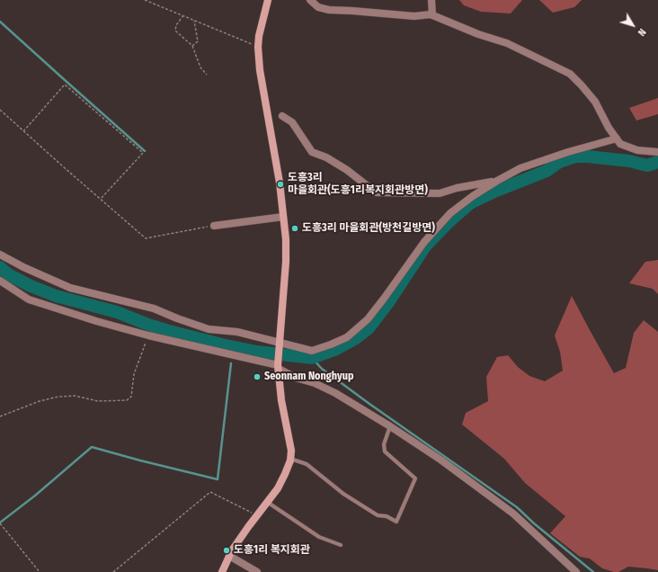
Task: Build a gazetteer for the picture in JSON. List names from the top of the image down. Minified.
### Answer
{"places":["도흥3리 마을회관(도흥1리복지회관방면)","도흥3리 마을회관(방천길방면)","Seonnam Nonghyup","도흥1리 복지회관"],"north":"bottom right"}
